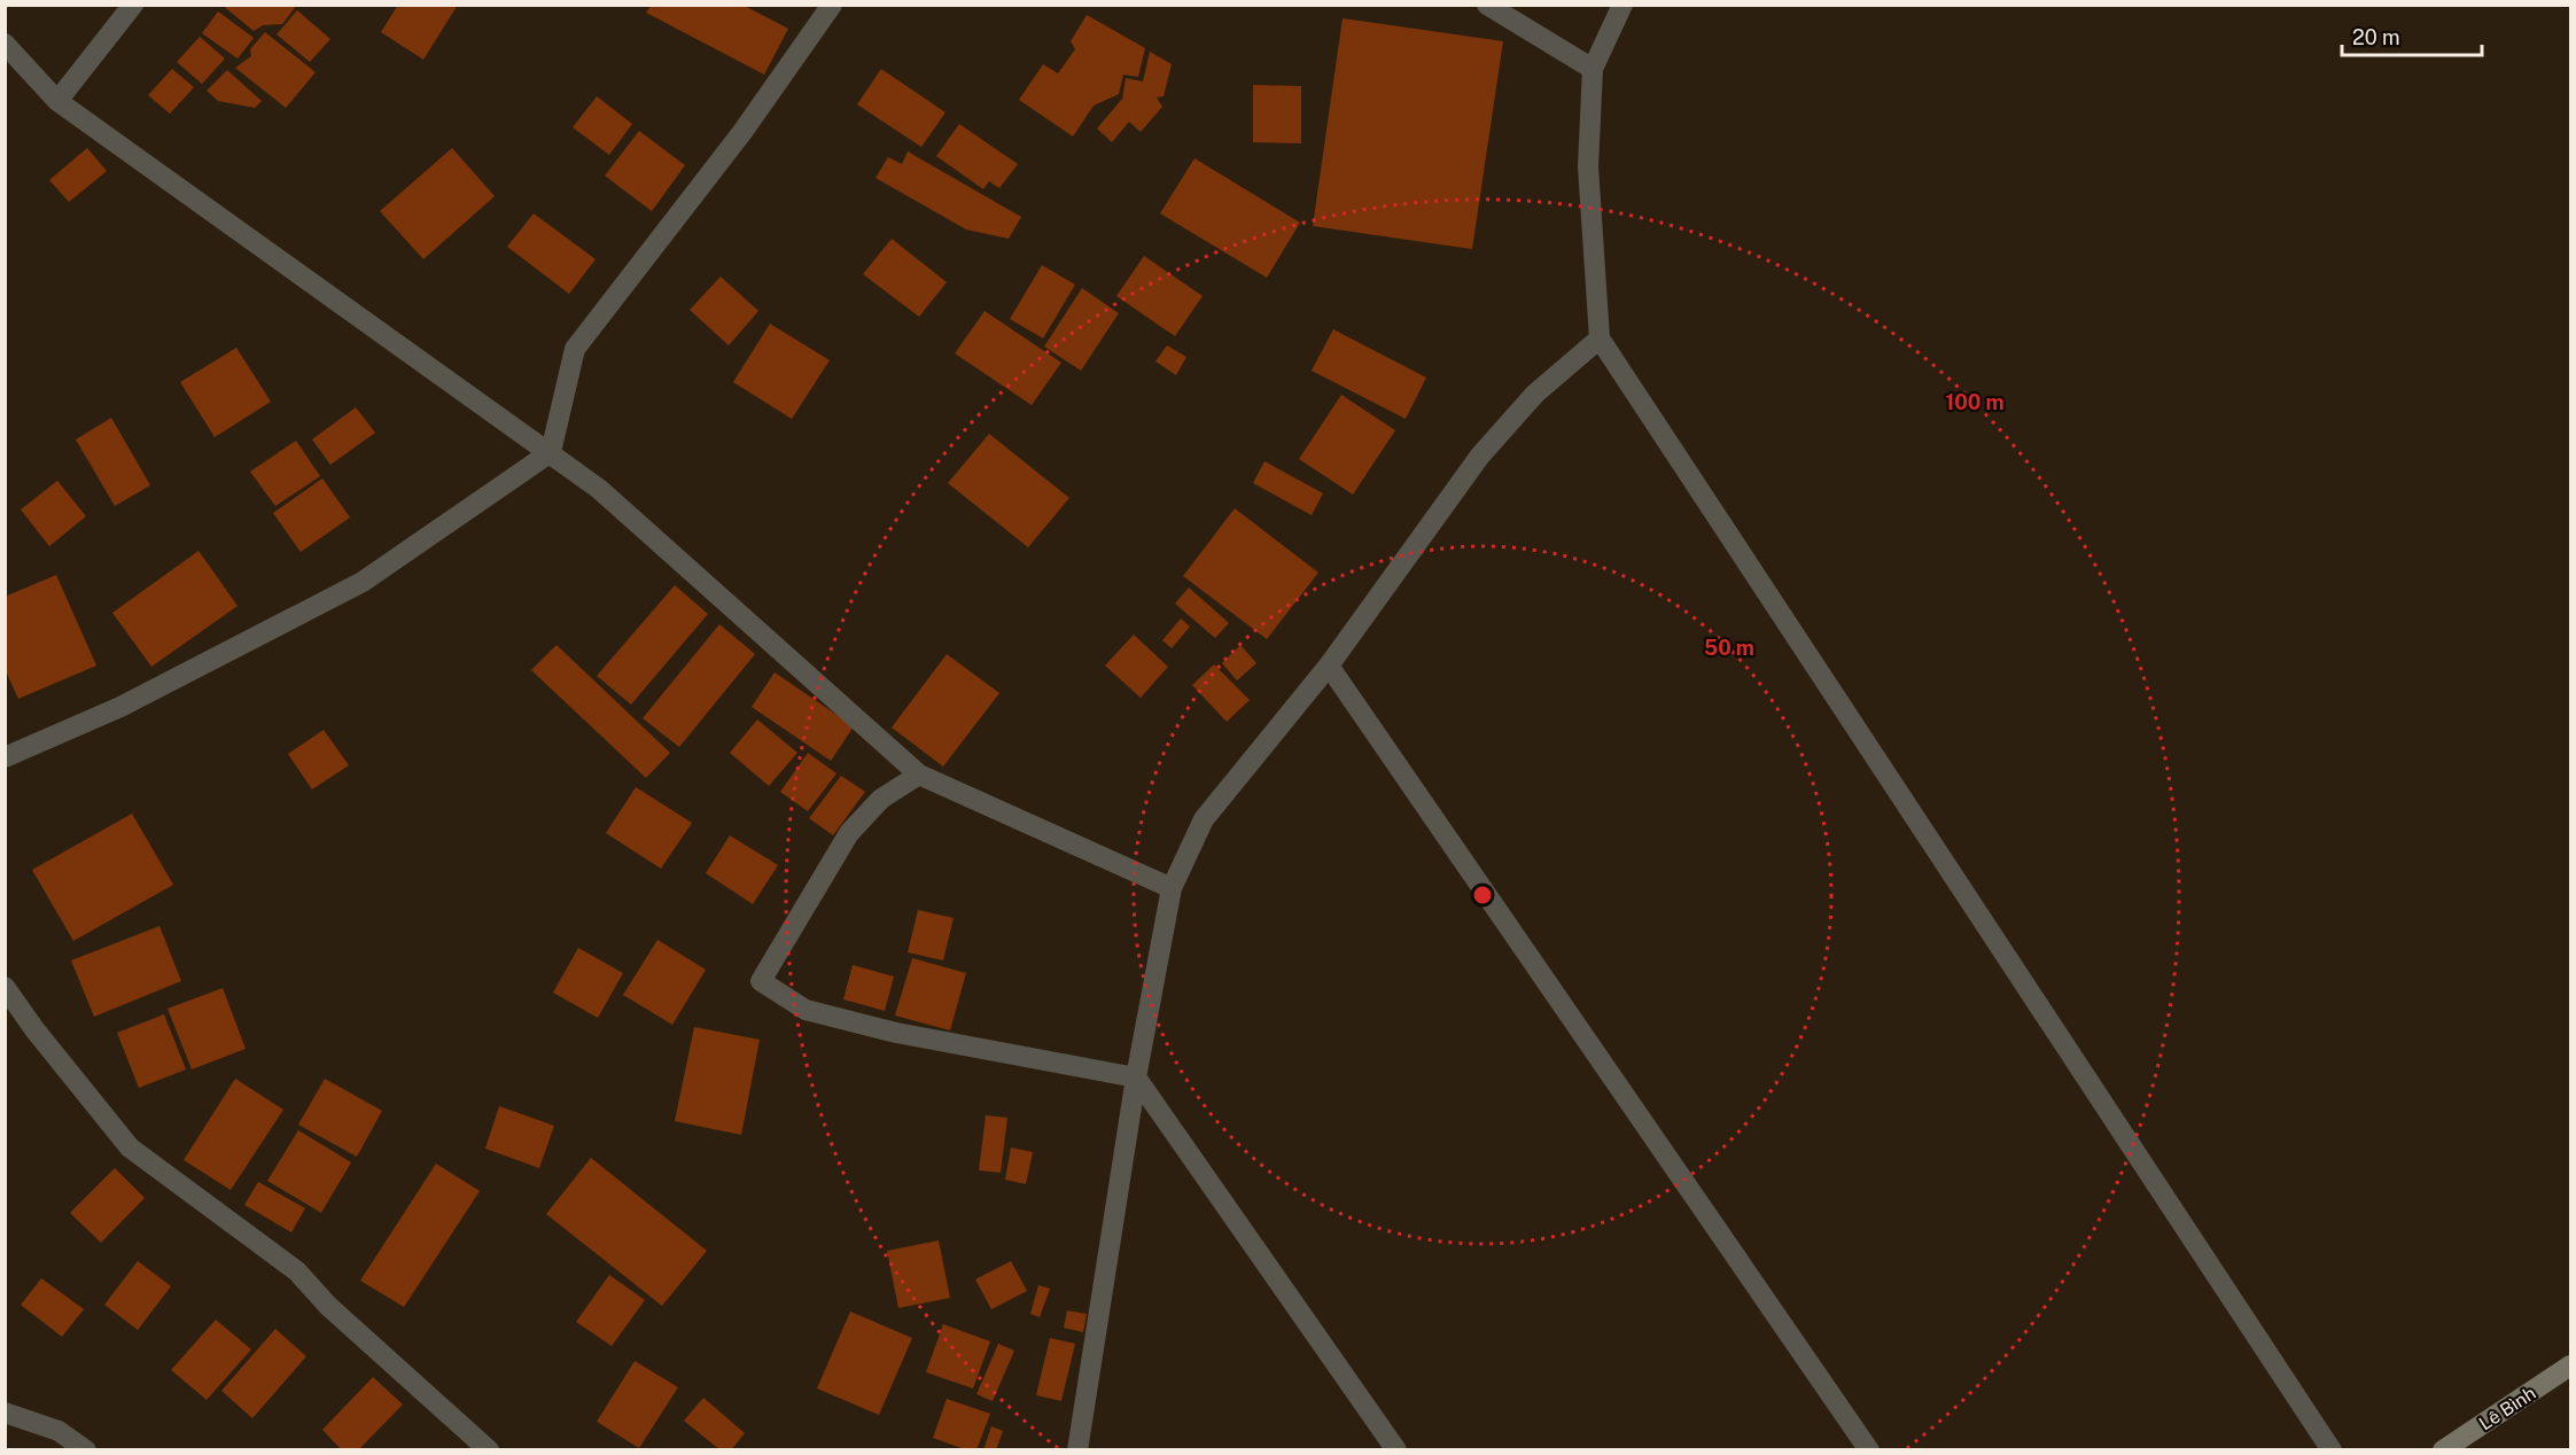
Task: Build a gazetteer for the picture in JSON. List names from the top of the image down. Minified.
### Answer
{"streets":{"street":["Lê Bình"]},"scale_bar":"20 m","rings":["100 m","50 m"]}
